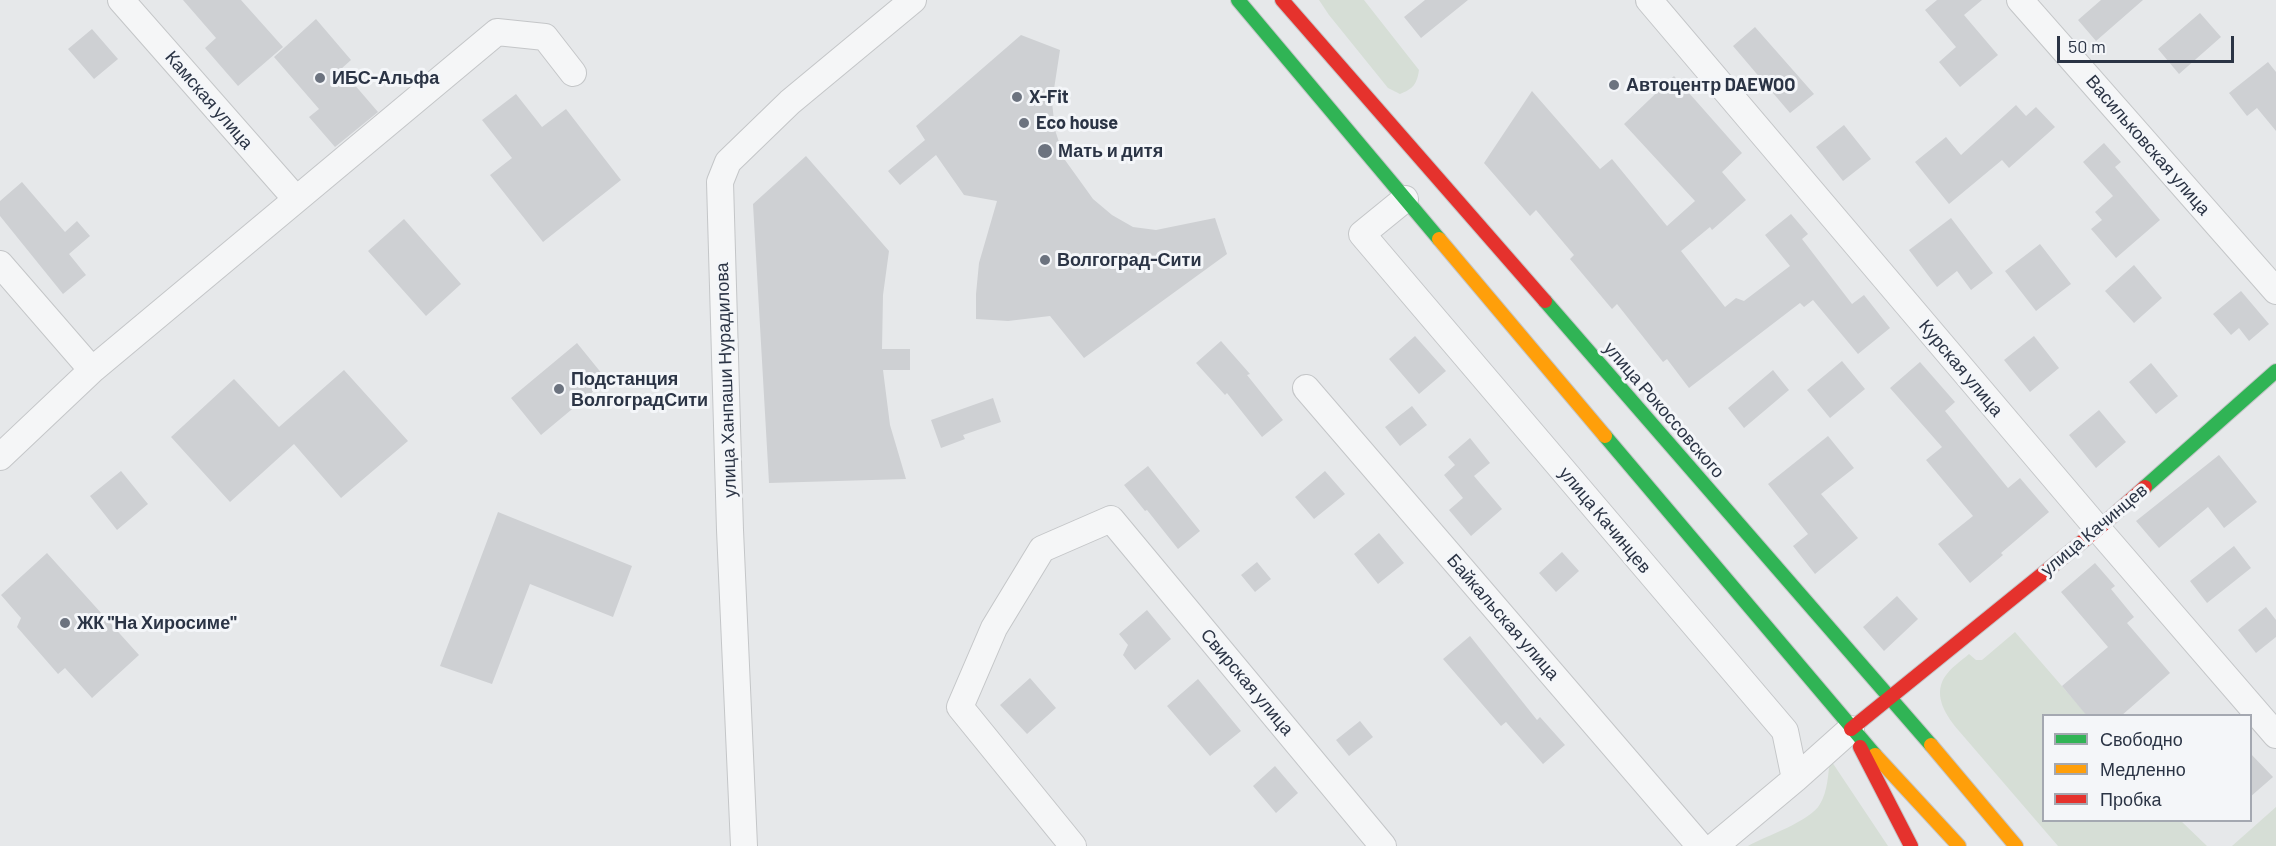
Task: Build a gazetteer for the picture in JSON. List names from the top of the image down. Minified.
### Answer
{"streets":{"main road":["улица Рокоссовского","улица Качинцев"],"street":["Камская улица","Васильковская улица","Курская улица","улица Ханпаши Нурадилова","Байкальская улица","Свирская улица"]},"crossings":[["Курская улица","улица Качинцев"],["улица Рокоссовского","улица Качинцев"]],"places":["ИБС-Альфа","Автоцентр DAEWOO","X-Fit","Eco house","Мать и дитя","Волгоград-Сити","Подстанция ВолгоградСити","ЖК \"На Хиросиме\""],"legend":["Свободно","Медленно","Пробка"],"scale_bar":"50 m"}
